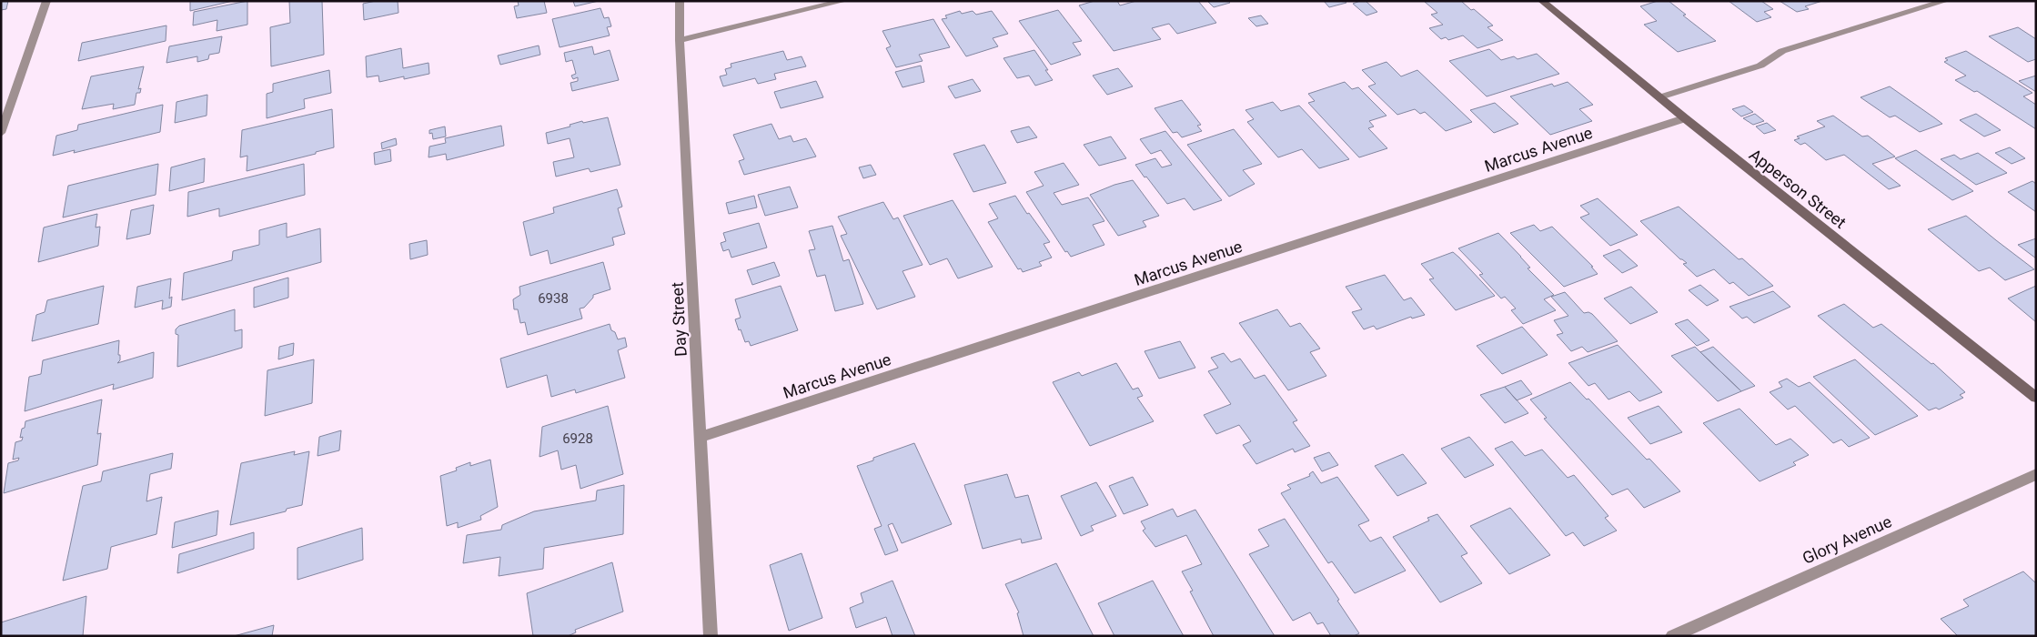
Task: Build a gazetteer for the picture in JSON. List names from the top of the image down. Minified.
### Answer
{"streets":{"street":["Marcus Avenue","Apperson Street","Day Street","Glory Avenue"]},"crossings":[["Marcus Avenue","Apperson Street"],["Marcus Avenue","Day Street"]],"house_numbers":["6938","6928"]}
